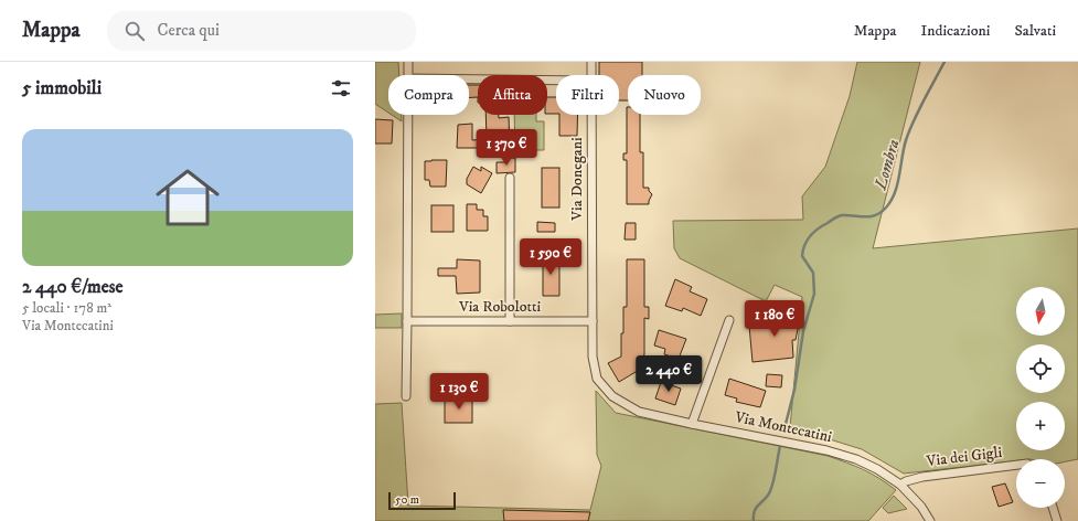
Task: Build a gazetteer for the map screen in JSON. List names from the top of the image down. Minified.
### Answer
{"streets":{"street":["Via Donegani","Via Robolotti","Via Montecatini","Via dei Gigli"]},"crossings":[["Via Donegani","Via Robolotti"],["Via Donegani","Via Montecatini"],["Via Montecatini","Via dei Gigli"]],"water":["Lombra"],"scale_bar":"50 m","north":"bottom","page":{"header":"Mappa","search":"Cerca qui","nav":["Mappa","Indicazioni","Salvati"],"heading":"5 immobili","chip":["Compra","Affitta","Filtri","Nuovo"],"list":[{"name":"2 440 €/mese","note":"5 locali · 178 m² · Via Montecatini"}],"price":["1 370 €","1 590 €","1 180 €","2 440 €","1 130 €"],"map_buttons":["+","−"],"scale":"50 m"}}
